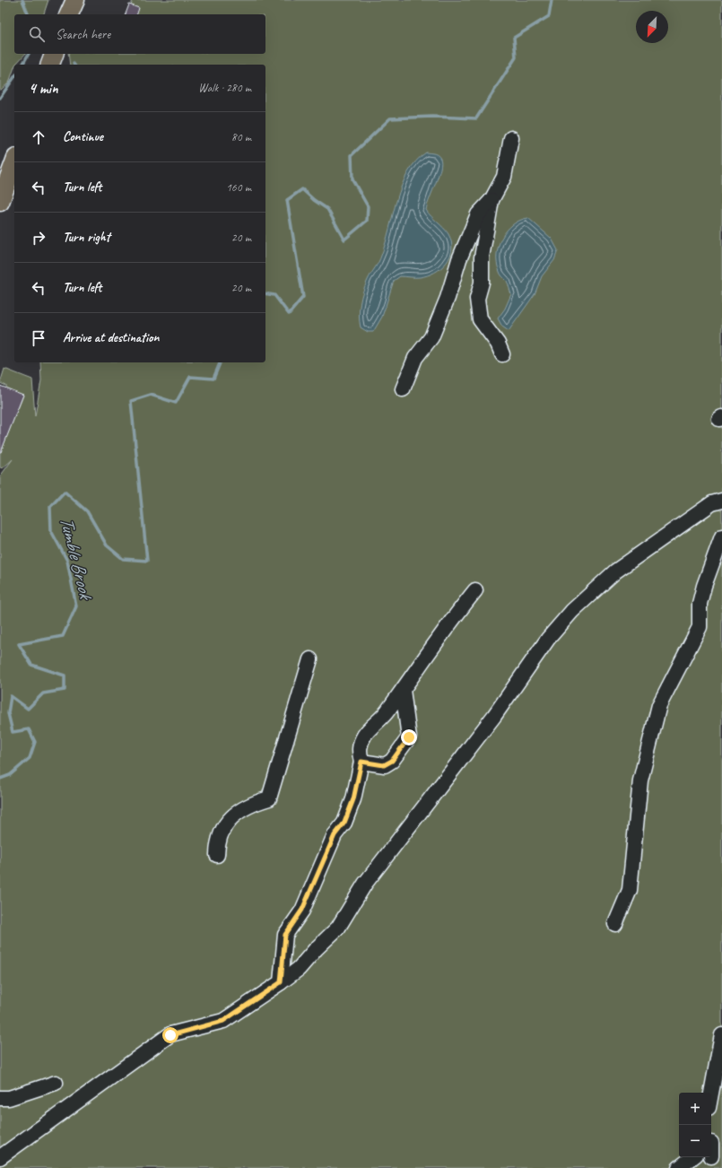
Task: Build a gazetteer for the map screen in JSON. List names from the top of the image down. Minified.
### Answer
{"water":["Tumble Brook"],"north":"bottom left","page":{"search":"Search here","heading":["4 min","Walk · 280 m"],"list":[["Continue","80 m"],["Turn left","160 m"],["Turn right","20 m"],["Turn left","20 m"],"Arrive at destination"],"map_buttons":["+","−"]}}
